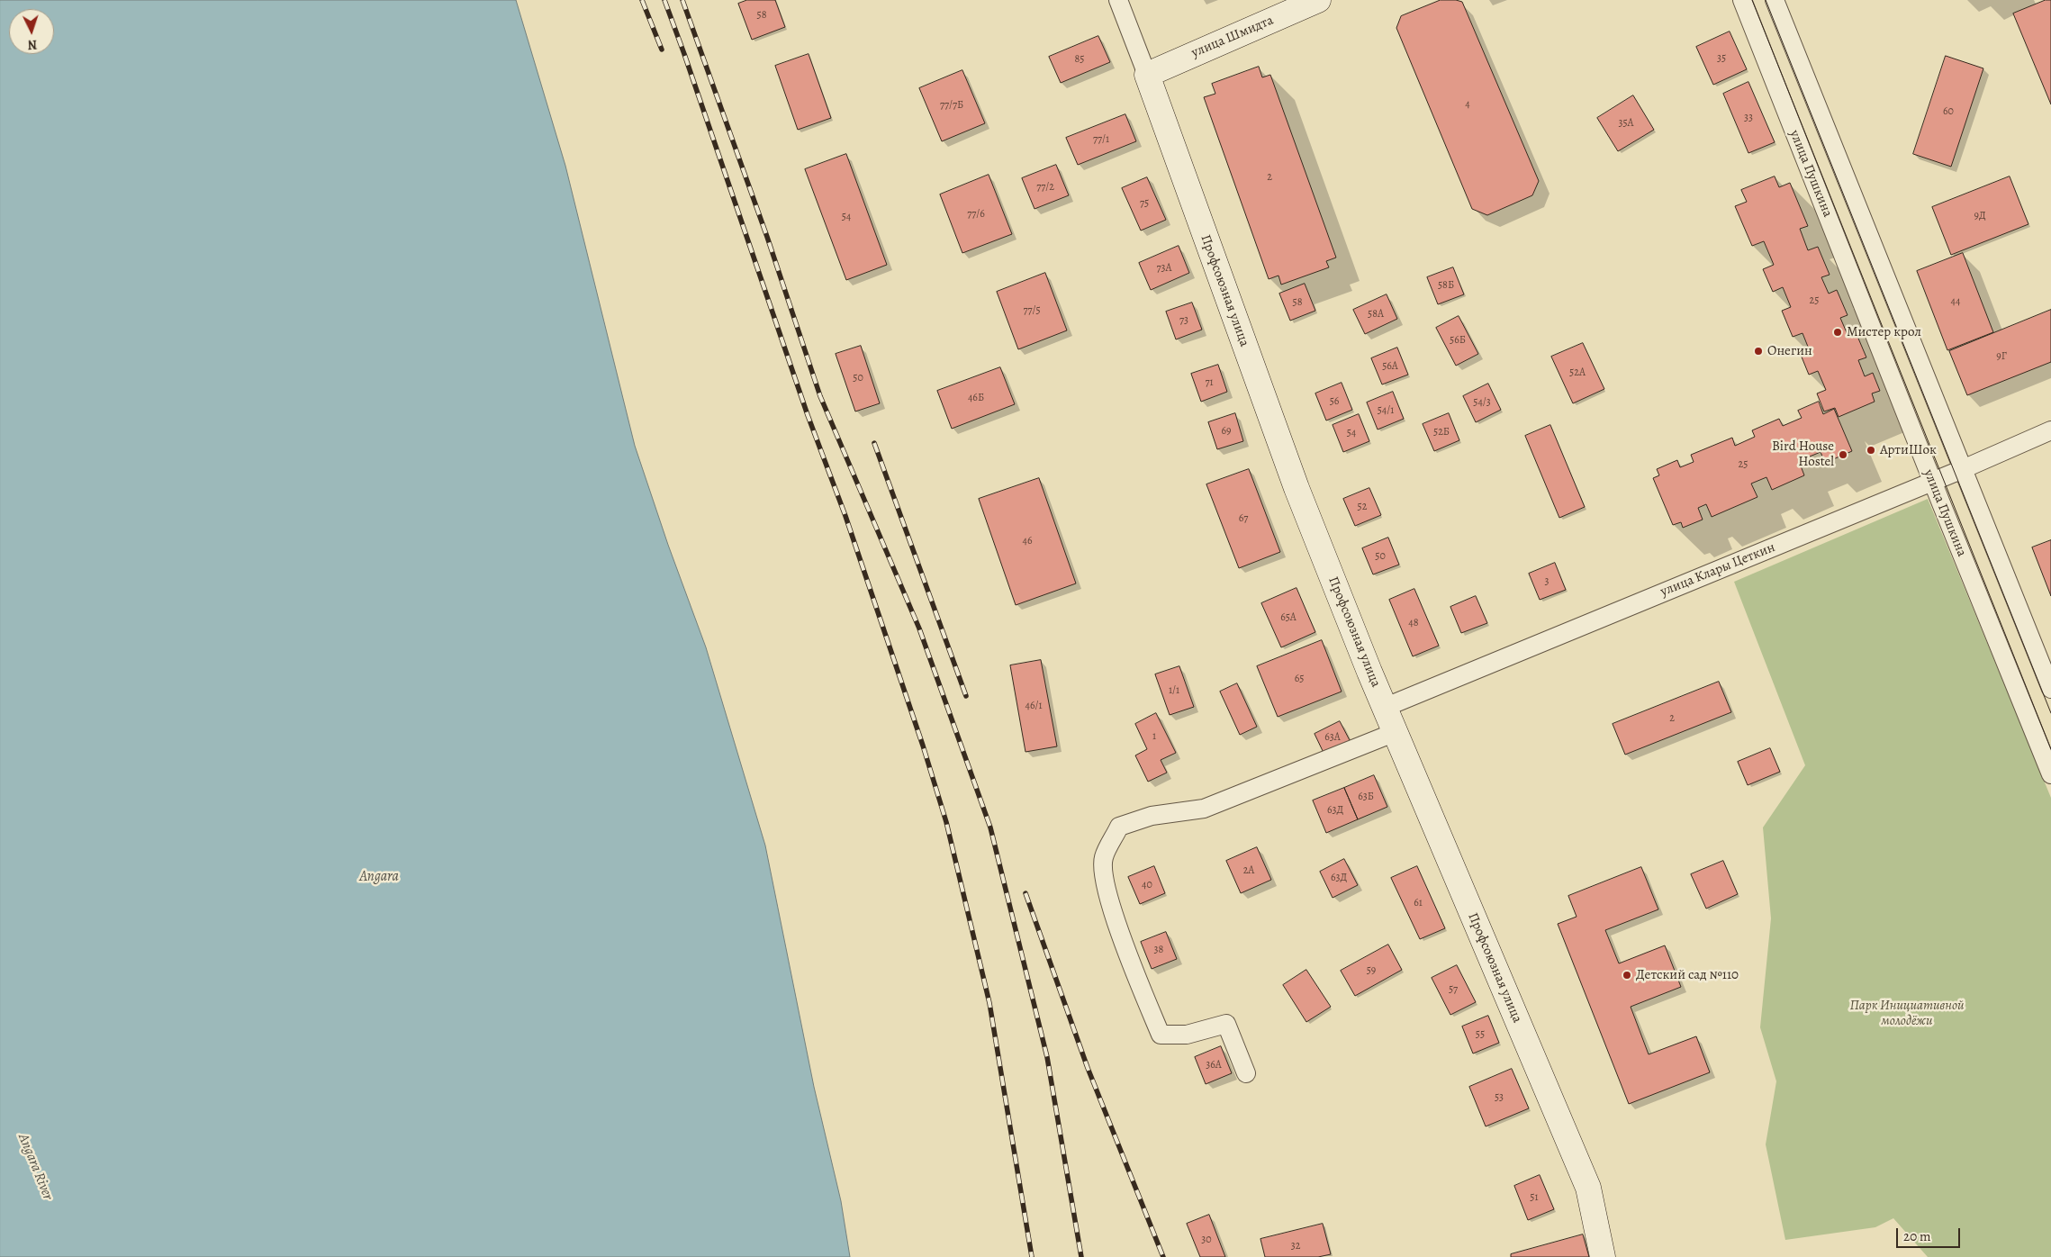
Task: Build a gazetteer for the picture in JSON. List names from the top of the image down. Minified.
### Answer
{"streets":{"street":["улица Шмидта","улица Пушкина","Профсоюзная улица","улица Клары Цеткин"]},"crossings":[["улица Шмидта","Профсоюзная улица"],["улица Пушкина","улица Клары Цеткин"],["Профсоюзная улица","улица Клары Цеткин"]],"water":["Angara","Angara River"],"parks":["Парк Инициативной молодёжи"],"places":["Мистер крол","Онегин","АртиШок","Bird House Hostel","Детский сад №110"],"house_numbers":["58","35","85","4","77/7Б","60","33","35А","77/1","2","77/2","75","77/6","9Д","54","73А","58Б","25","44","58","77/5","58А","73","56Б","9Г","56А","52А","50","71","46Б","56","54/3","54/1","69","52Б","54","25","52","67","46","50","3","65А","48","65","1/1","46/1","2","1","63А","63Б","63Д","2А","63Д","40","61","38","59","57","55","36А","53","51","30","32"],"scale_bar":"20 m","north":"bottom"}
